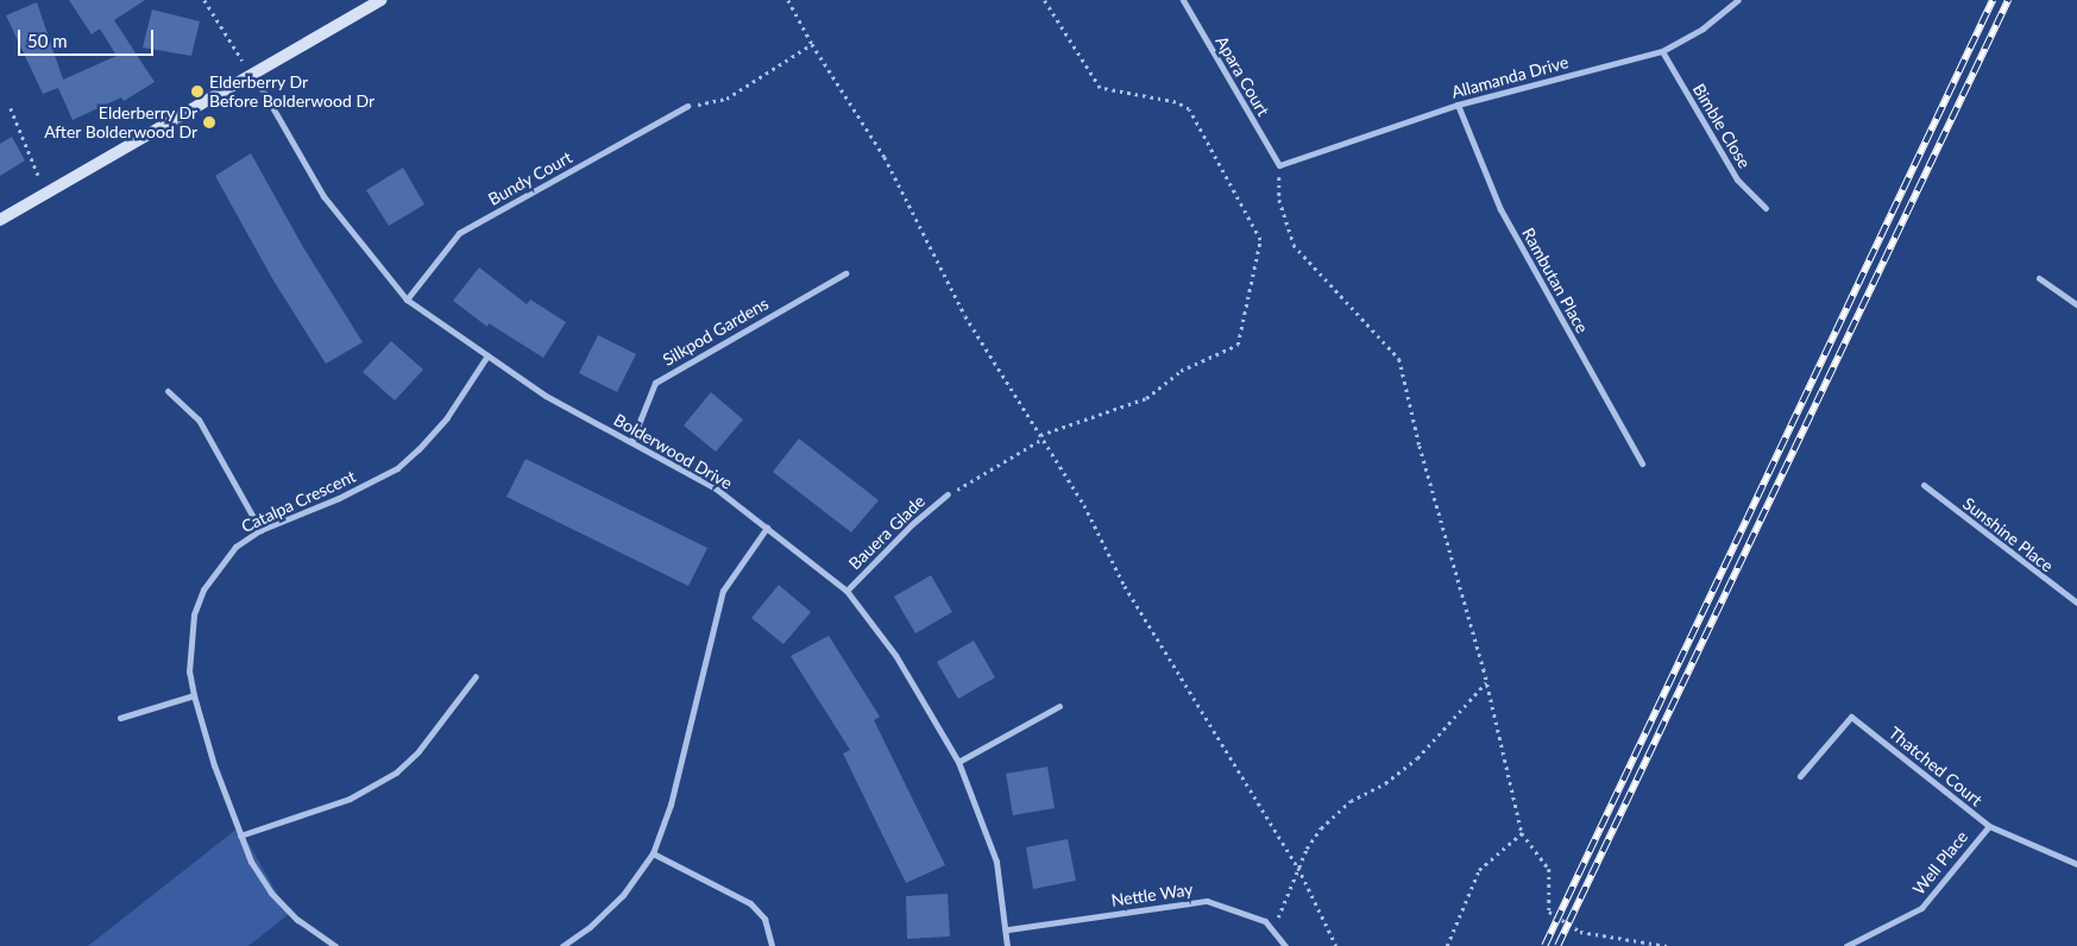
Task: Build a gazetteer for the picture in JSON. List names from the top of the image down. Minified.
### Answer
{"streets":{"street":["Apara Court","Allamanda Drive","Bimble Close","Bundy Court","Rambutan Place","Silkpod Gardens","Bolderwood Drive","Catalpa Crescent","Bauera Glade","Sunshine Place","Thatched Court","Well Place","Nettle Way"]},"crossings":[["Apara Court","Allamanda Drive"],["Allamanda Drive","Bimble Close"],["Allamanda Drive","Rambutan Place"],["Bundy Court","Bolderwood Drive"],["Silkpod Gardens","Bolderwood Drive"],["Bolderwood Drive","Catalpa Crescent"],["Bolderwood Drive","Bauera Glade"],["Bolderwood Drive","Nettle Way"],["Thatched Court","Well Place"]],"places":["Elderberry Dr Before Bolderwood Dr","Elderberry Dr After Bolderwood Dr"],"scale_bar":"50 m"}
